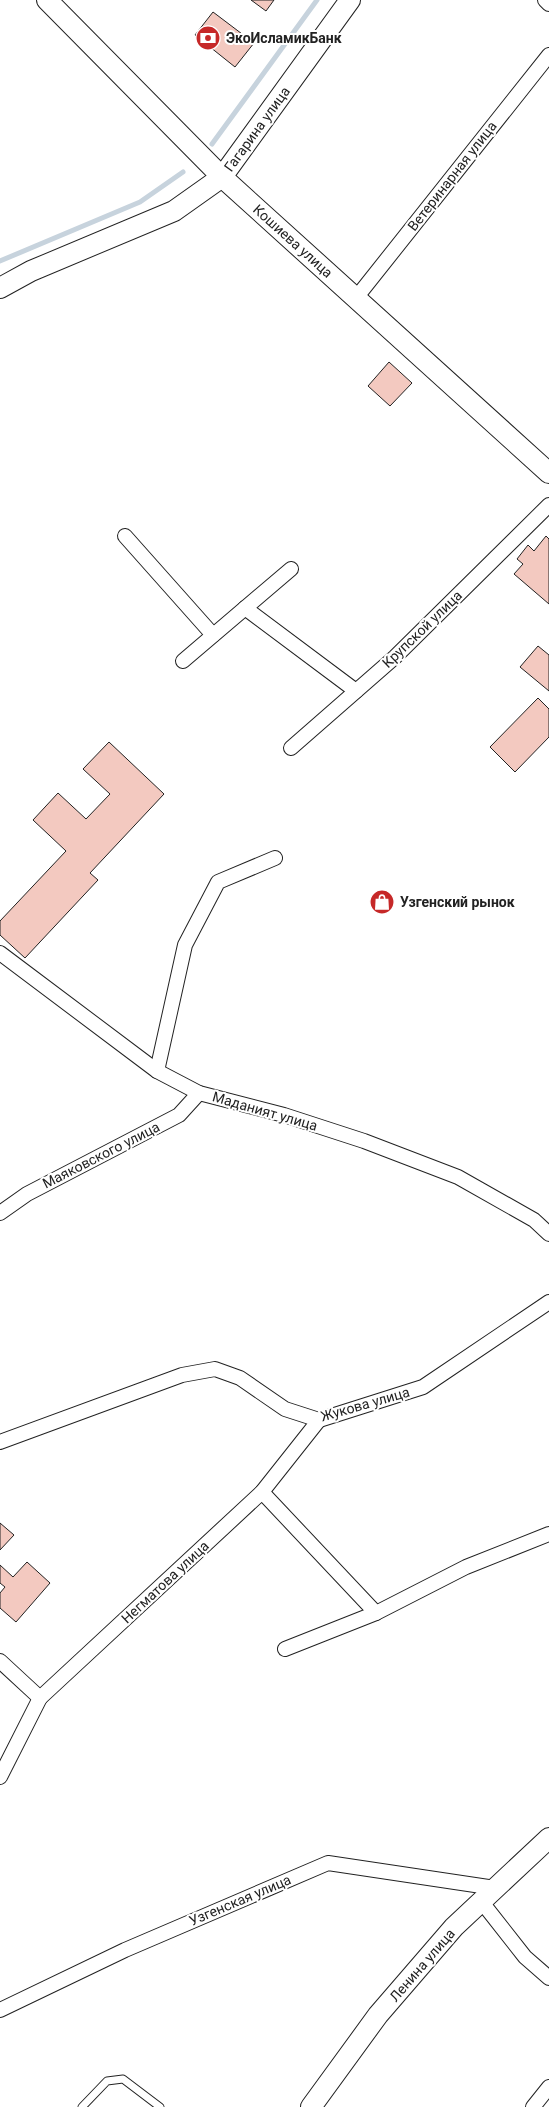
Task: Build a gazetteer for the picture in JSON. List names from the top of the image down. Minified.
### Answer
{"streets":{"street":["Гагарина улица","Ветеринарная улица","Кошиева улица","Крупской улица","Маданият улица","Маяковского улица","Жукова улица","Негматова улица","Узгенская улица","Ленина улица"]},"crossings":[["Гагарина улица","Кошиева улица"],["Ветеринарная улица","Кошиева улица"],["Маданият улица","Маяковского улица"],["Жукова улица","Негматова улица"],["Узгенская улица","Ленина улица"]],"places":{"bank":["ЭкоИсламикБанк"],"shop":["Узгенский рынок"]}}
